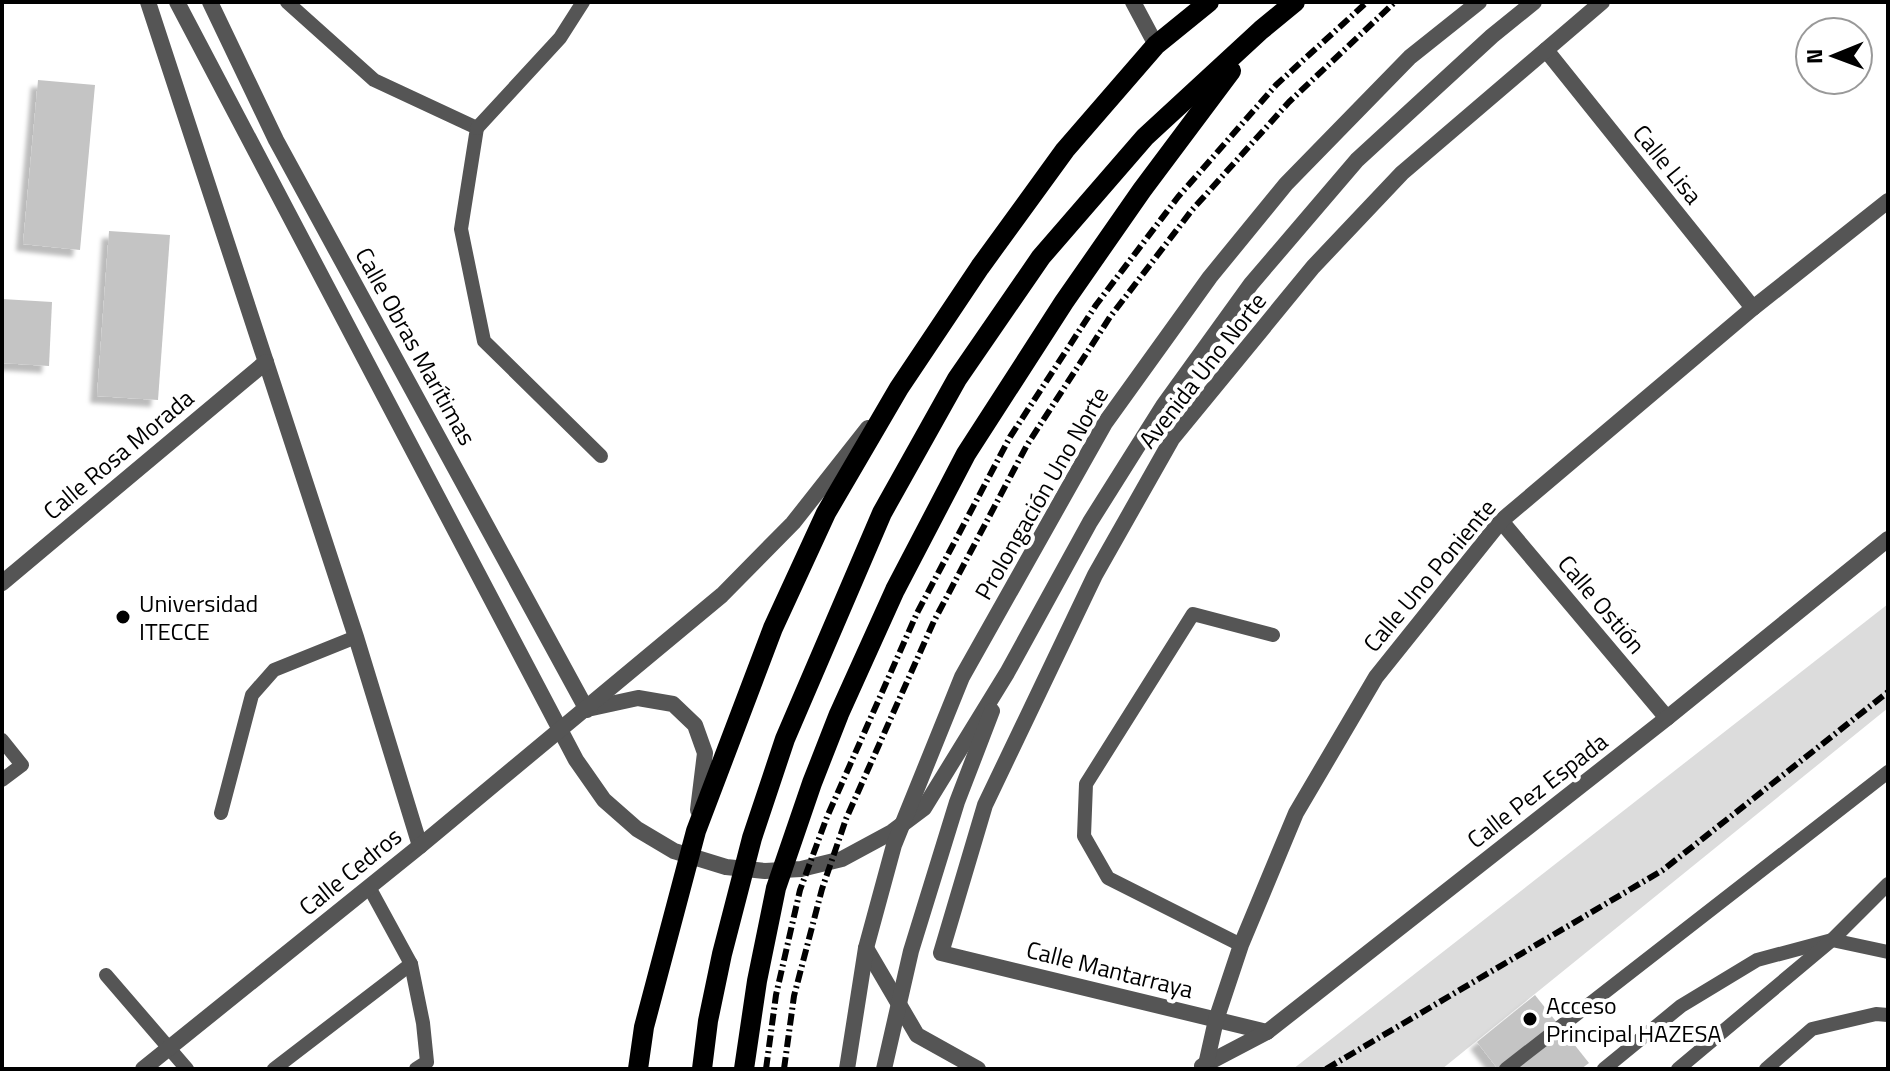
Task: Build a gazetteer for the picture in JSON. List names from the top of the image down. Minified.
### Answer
{"streets":{"street":["Calle Lisa","Calle Obras Marítimas","Avenida Uno Norte","Calle Rosa Morada","Prolongación Uno Norte","Calle Uno Poniente","Calle Ostión","Calle Pez Espada","Calle Cedros","Calle Mantarraya"]},"crossings":[["Calle Lisa","Avenida Uno Norte"],["Calle Lisa","Calle Uno Poniente"],["Calle Obras Marítimas","Calle Cedros"],["Avenida Uno Norte","Calle Mantarraya"],["Calle Uno Poniente","Calle Ostión"],["Calle Uno Poniente","Calle Pez Espada"],["Calle Uno Poniente","Calle Mantarraya"],["Calle Ostión","Calle Pez Espada"],["Calle Pez Espada","Calle Mantarraya"]],"places":["Universidad ITECCE","Acceso Principal HAZESA"],"north":"left"}
